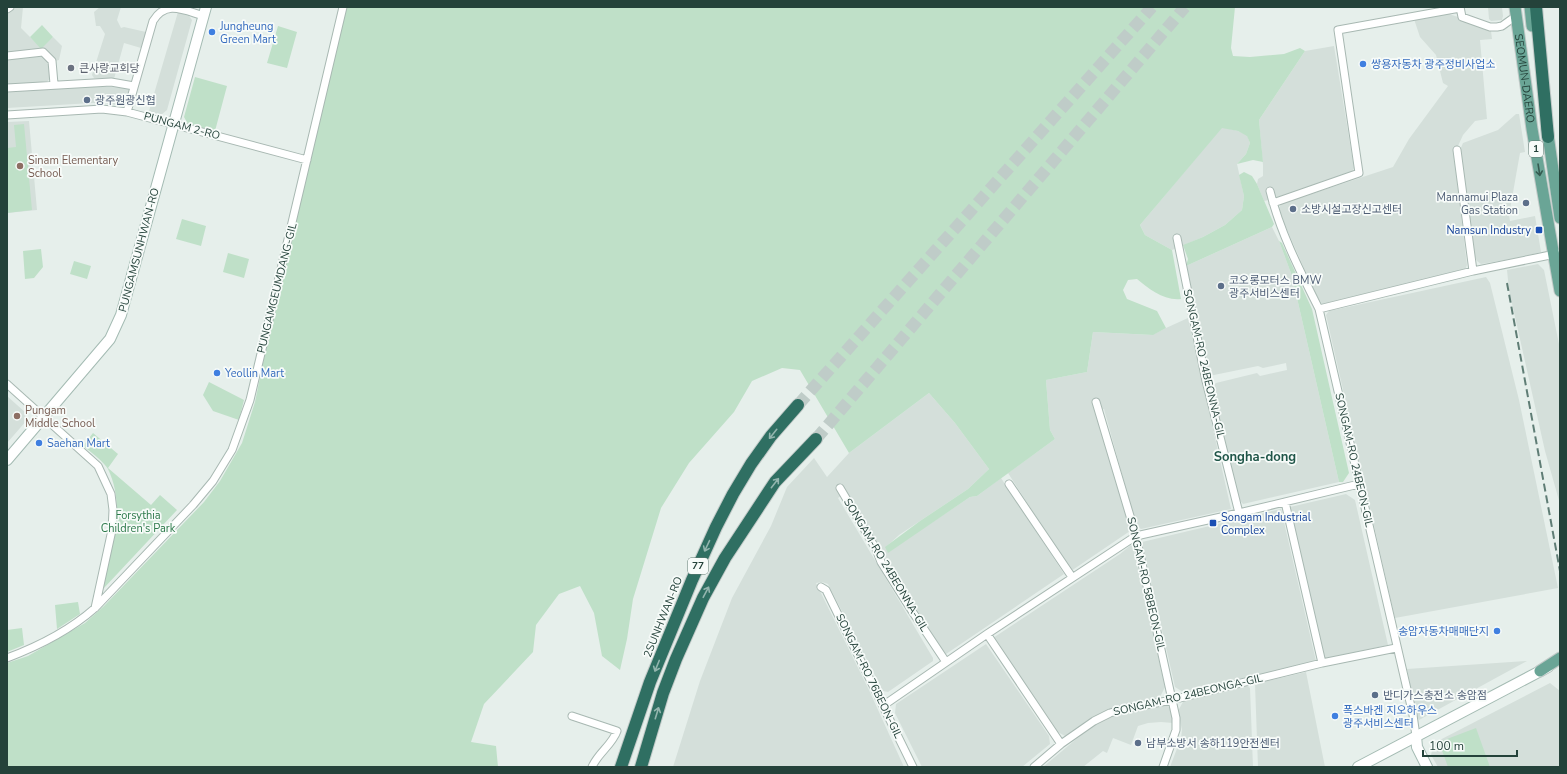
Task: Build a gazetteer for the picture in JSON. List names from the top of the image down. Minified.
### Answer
{"streets":{"highway":["77","2SUNHWAN-RO"],"main road":["SEOMUN-DAERO","1"],"street":["PUNGAM 2-RO","PUNGAMSUNHWAN-RO","PUNGAMGEUMDANG-GIL","SONGAM-RO 24BEONNA-GIL","SONGAM-RO 24BEON-GIL","SONGAM-RO 58BEON-GIL","SONGAM-RO 76BEON-GIL","SONGAM-RO 24BEONGA-GIL"]},"crossings":[["PUNGAM 2-RO","PUNGAMSUNHWAN-RO"],["PUNGAM 2-RO","PUNGAMGEUMDANG-GIL"],["SONGAM-RO 24BEON-GIL","SONGAM-RO 24BEONGA-GIL"],["SONGAM-RO 58BEON-GIL","SONGAM-RO 24BEONGA-GIL"]],"districts":["Songha-dong"],"parks":["Forsythia Children's Park"],"places":{"other":["Jungheung Green Mart","쌍용자동차 광주정비사업소","큰사랑교회당","광주원광신협","Sinam Elementary School","Mannamui Plaza Gas Station","소방시설고장신고센터","코오롱모터스 BMW 광주서비스센터","Yeollin Mart","Pungam Middle School","Saehan Mart","송암자동차매매단지","반디가스충전소 송암점","폭스바겐 지오하우스 광주서비스센터","남부소방서 송하119안전센터"],"transit":["Namsun Industry","Songam Industrial Complex"]},"scale_bar":"100 m"}
